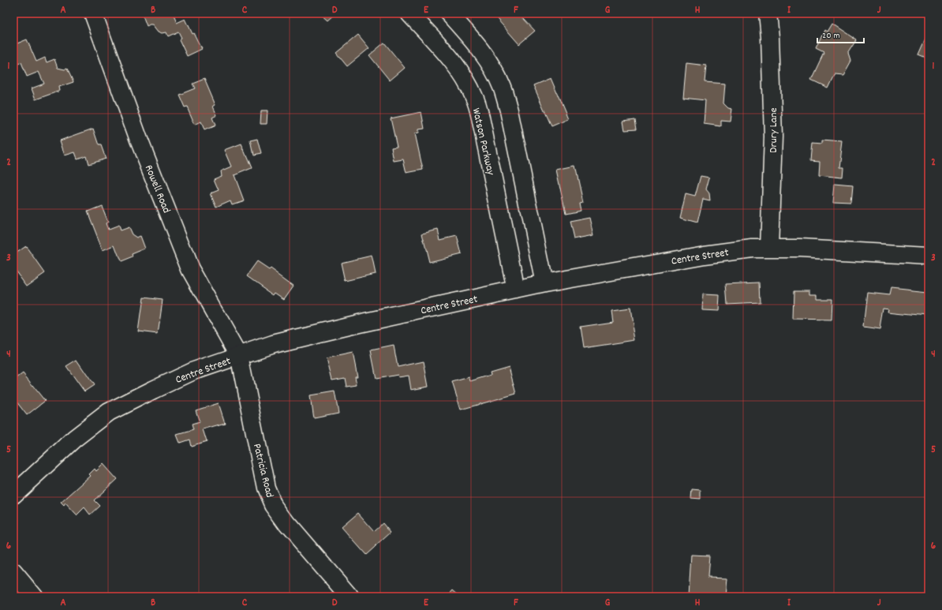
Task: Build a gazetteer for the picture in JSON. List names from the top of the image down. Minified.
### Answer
{"streets":{"main road":["Drury Lane","Watson Parkway","Rowell Road","Centre Street","Patricia Road"]},"crossings":[["Drury Lane","Centre Street"],["Watson Parkway","Centre Street"],["Rowell Road","Centre Street"],["Rowell Road","Patricia Road"],["Centre Street","Patricia Road"]],"scale_bar":"20 m","grid":{"columns":["A","B","C","D","E","F","G","H","I","J"],"rows":["1","2","3","4","5","6"]}}
